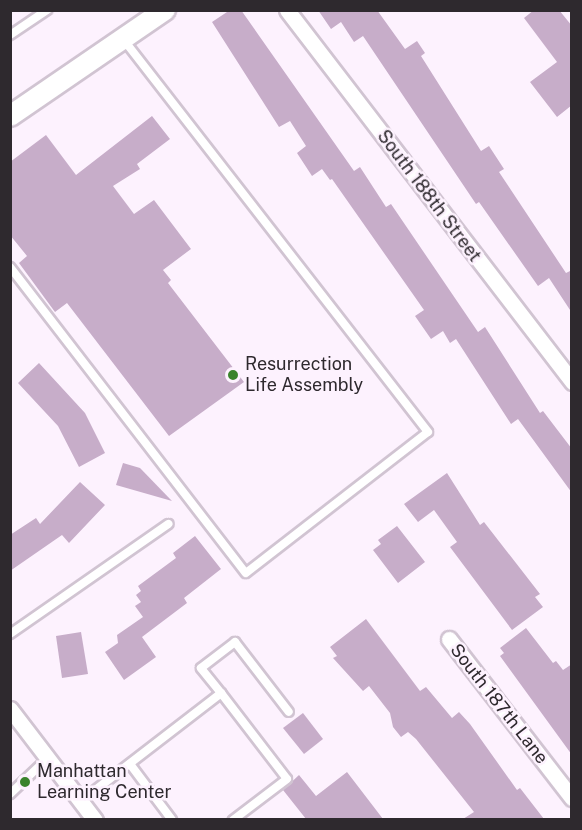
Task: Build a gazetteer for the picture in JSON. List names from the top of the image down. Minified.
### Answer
{"streets":{"street":["South 188th Street","South 187th Lane"]},"places":["Resurrection Life Assembly","Manhattan Learning Center"]}
